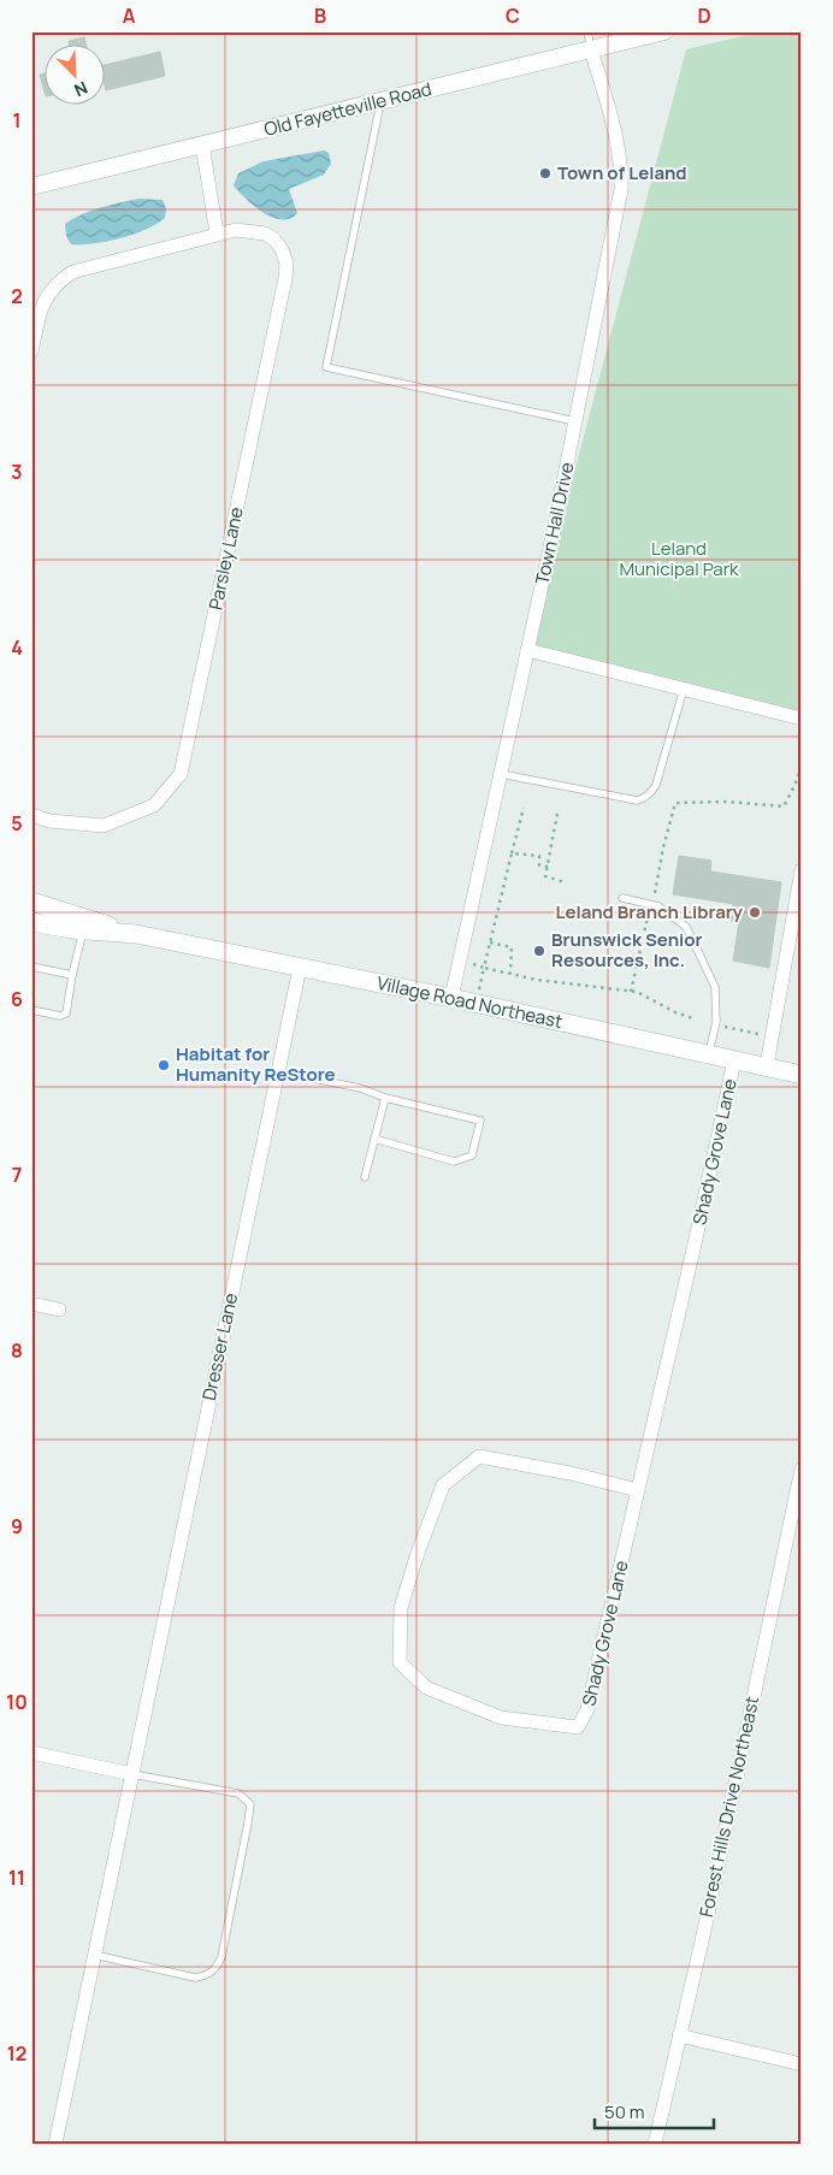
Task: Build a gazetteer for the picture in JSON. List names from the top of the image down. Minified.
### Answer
{"streets":{"main road":["Village Road Northeast"],"street":["Old Fayetteville Road","Town Hall Drive","Parsley Lane","Shady Grove Lane","Dresser Lane","Forest Hills Drive Northeast"]},"crossings":[["Old Fayetteville Road","Town Hall Drive"],["Town Hall Drive","Village Road Northeast"],["Village Road Northeast","Shady Grove Lane"],["Village Road Northeast","Dresser Lane"]],"parks":["Leland Municipal Park"],"places":["Town of Leland","Leland Branch Library","Brunswick Senior Resources, Inc.","Habitat for Humanity ReStore"],"scale_bar":"50 m","north":"bottom right","grid":{"columns":["A","B","C","D"],"rows":["1","2","3","4","5","6","7","8","9","10","11","12"]}}
